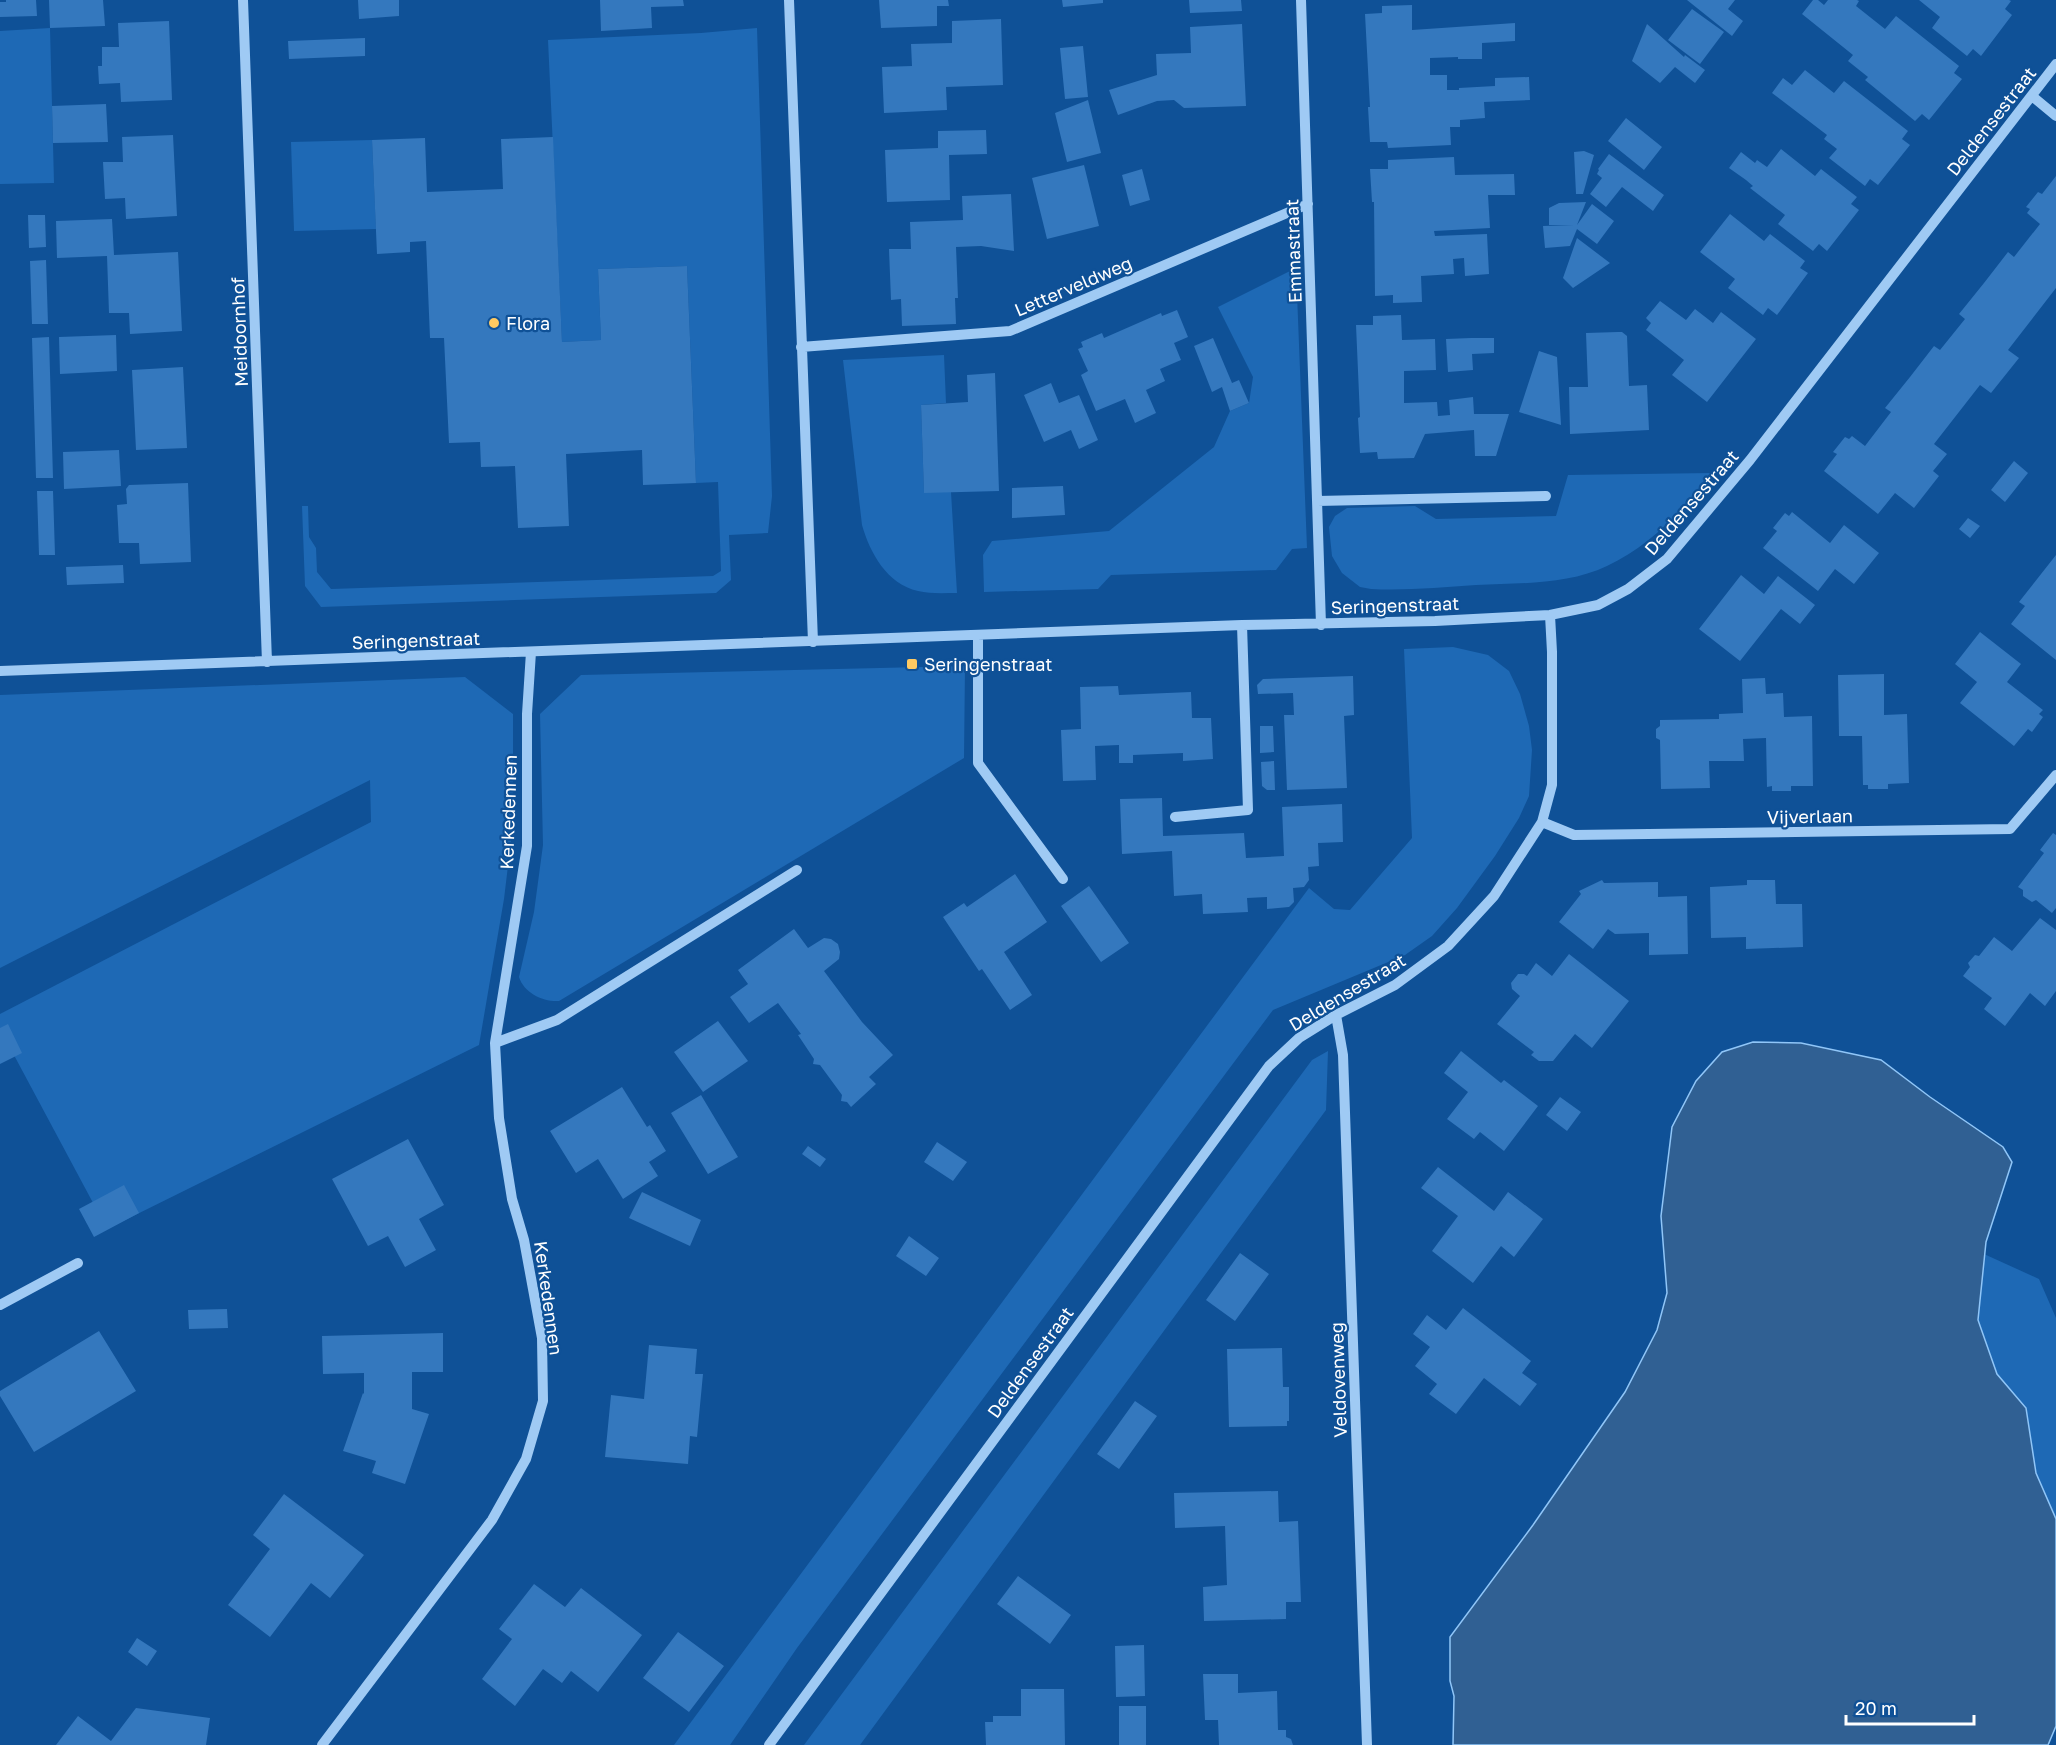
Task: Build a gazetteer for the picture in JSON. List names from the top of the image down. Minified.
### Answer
{"streets":{"street":["Deldensestraat","Emmastraat","Letterveldweg","Meidoornhof","Seringenstraat","Kerkedennen","Vijverlaan","Veldovenweg"]},"crossings":[["Deldensestraat","Seringenstraat"],["Deldensestraat","Vijverlaan"],["Deldensestraat","Veldovenweg"],["Emmastraat","Letterveldweg"],["Emmastraat","Seringenstraat"],["Meidoornhof","Seringenstraat"],["Seringenstraat","Kerkedennen"]],"places":{"other":["Flora"],"transit":["Seringenstraat"]},"scale_bar":"20 m"}
